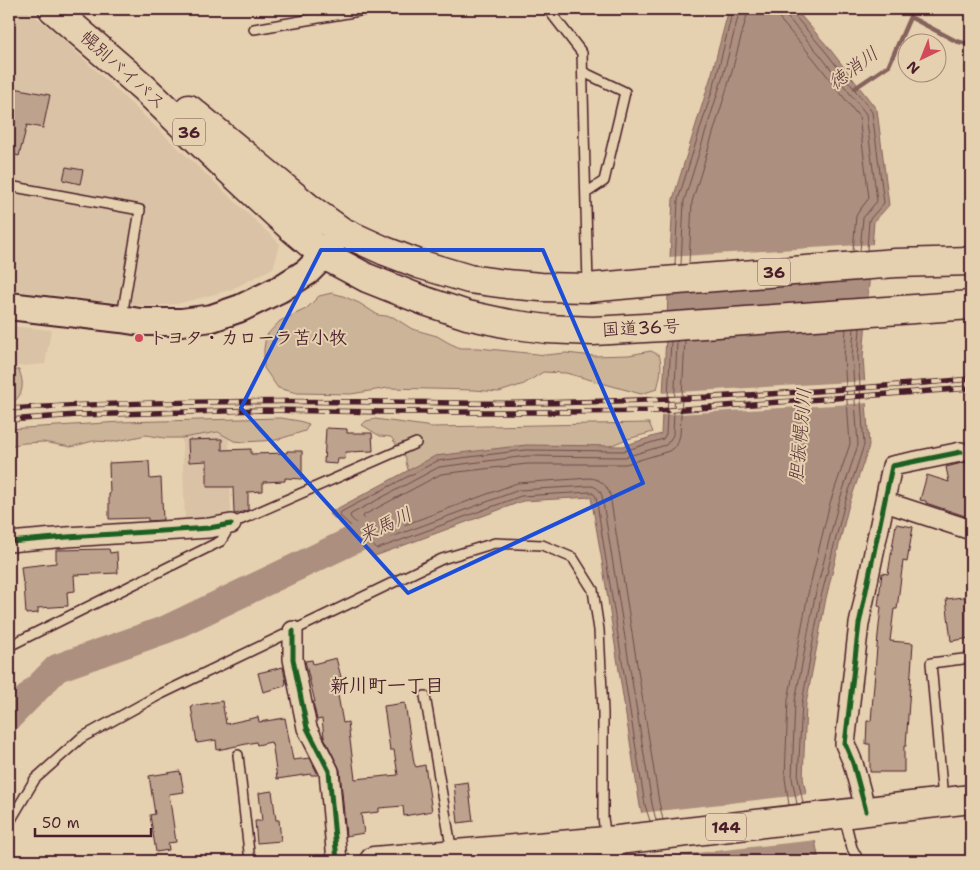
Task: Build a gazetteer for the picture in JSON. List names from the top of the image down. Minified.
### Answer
{"streets":{"main road":["幌別バイパス","36","国道36号","144"]},"crossings":[["幌別バイパス","36"],["幌別バイパス","国道36号"]],"districts":["新川町一丁目"],"water":["徳消川","胆振幌別川","来馬川"],"places":["トヨタ・カローラ苫小牧"],"scale_bar":"50 m","north":"bottom left"}
